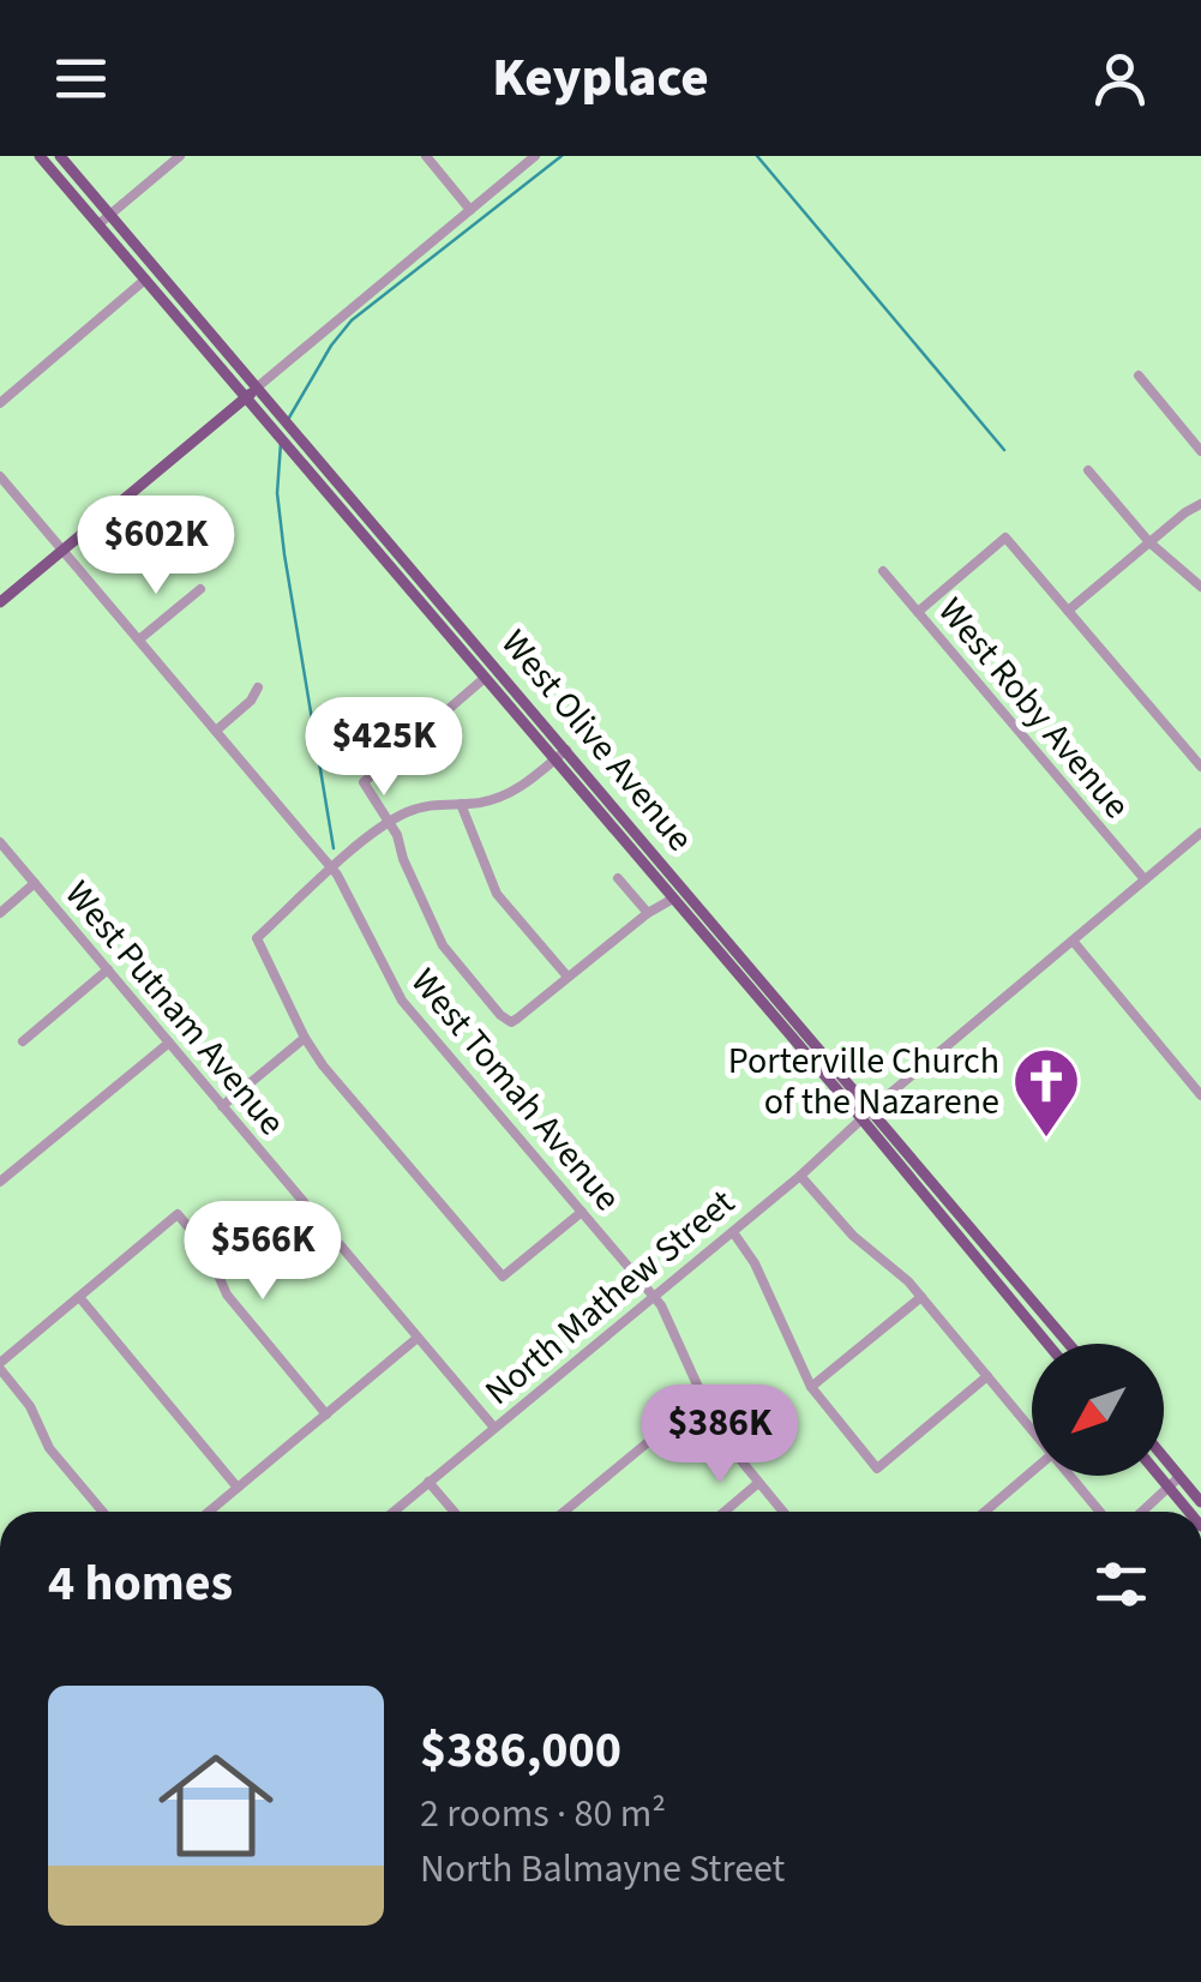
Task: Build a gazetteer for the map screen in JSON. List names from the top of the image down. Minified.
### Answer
{"streets":{"main road":["West Olive Avenue"],"street":["West Roby Avenue","West Putnam Avenue","West Tomah Avenue","North Mathew Street"]},"crossings":[["West Roby Avenue","North Mathew Street"],["West Olive Avenue","North Mathew Street"],["West Putnam Avenue","North Mathew Street"],["West Tomah Avenue","North Mathew Street"]],"places":{"church":["Porterville Church of the Nazarene"]},"north":"bottom left","page":{"header":"Keyplace","price":["$602K","$425K","$566K","$386K"],"heading":"4 homes","list":[{"name":"$386,000","note":"2 rooms · 80 m² · North Balmayne Street"}]}}
